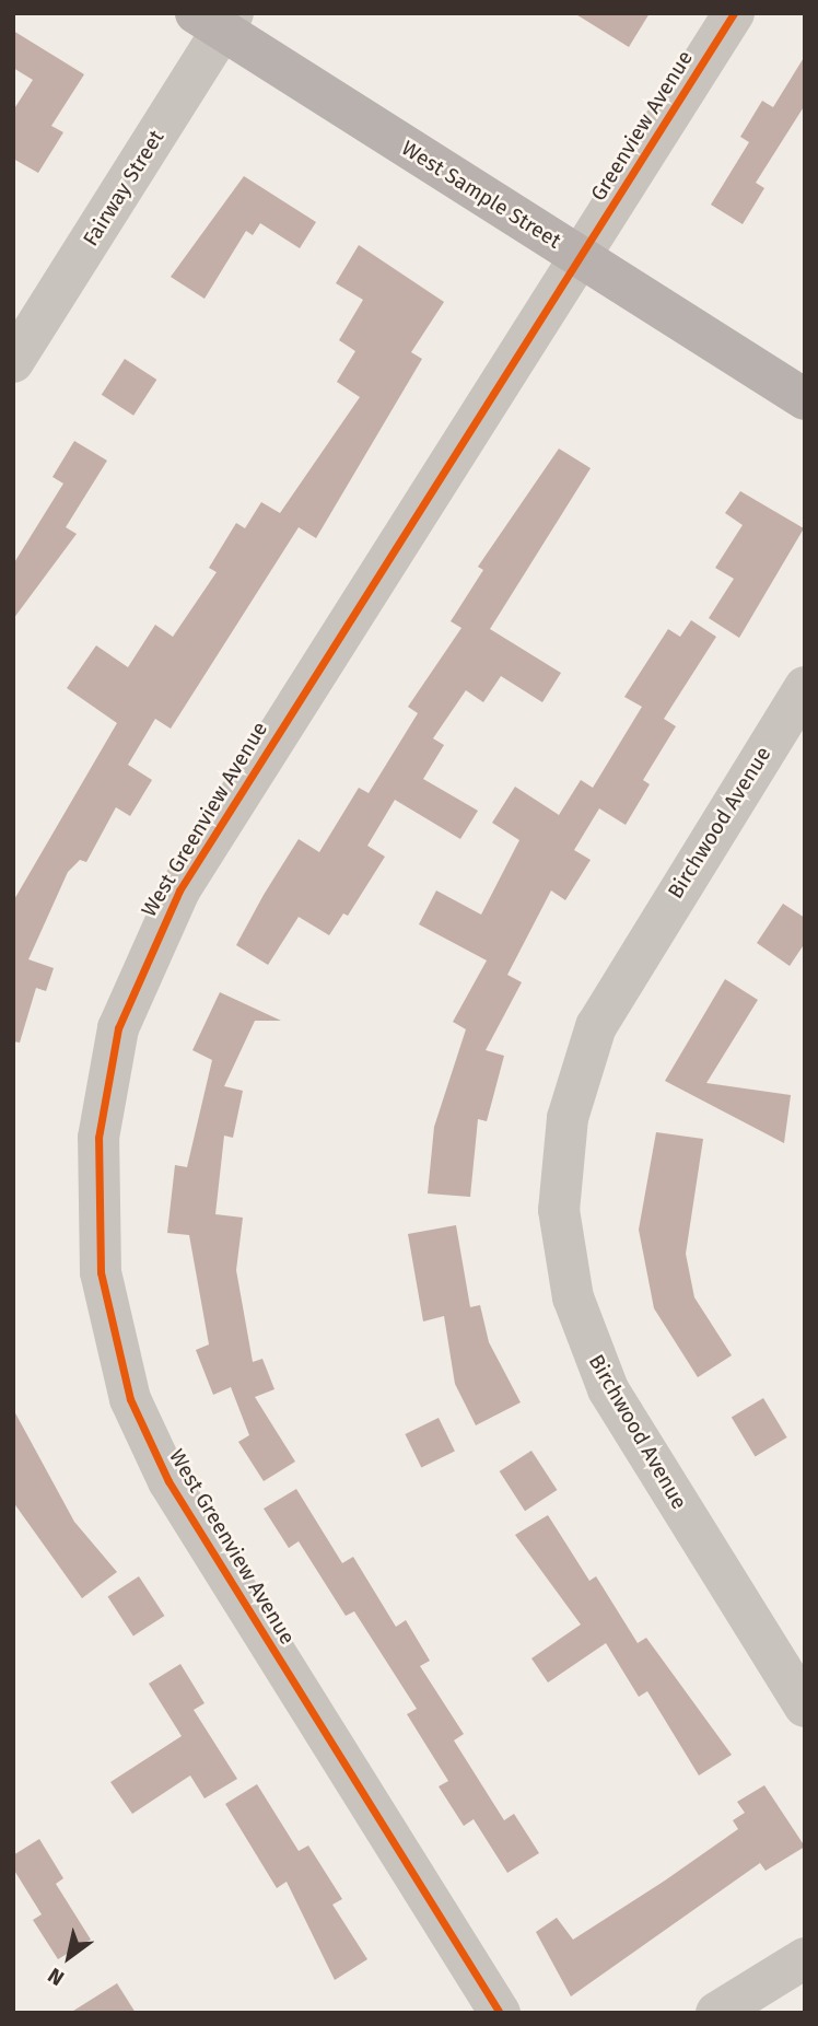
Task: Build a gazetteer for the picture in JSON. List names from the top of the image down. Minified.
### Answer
{"streets":{"main road":["West Sample Street"],"street":["Greenview Avenue","Fairway Street","West Greenview Avenue","Birchwood Avenue"]},"crossings":[["Greenview Avenue","West Sample Street"],["Greenview Avenue","West Greenview Avenue"],["Fairway Street","West Sample Street"],["West Sample Street","West Greenview Avenue"]],"north":"bottom left"}
